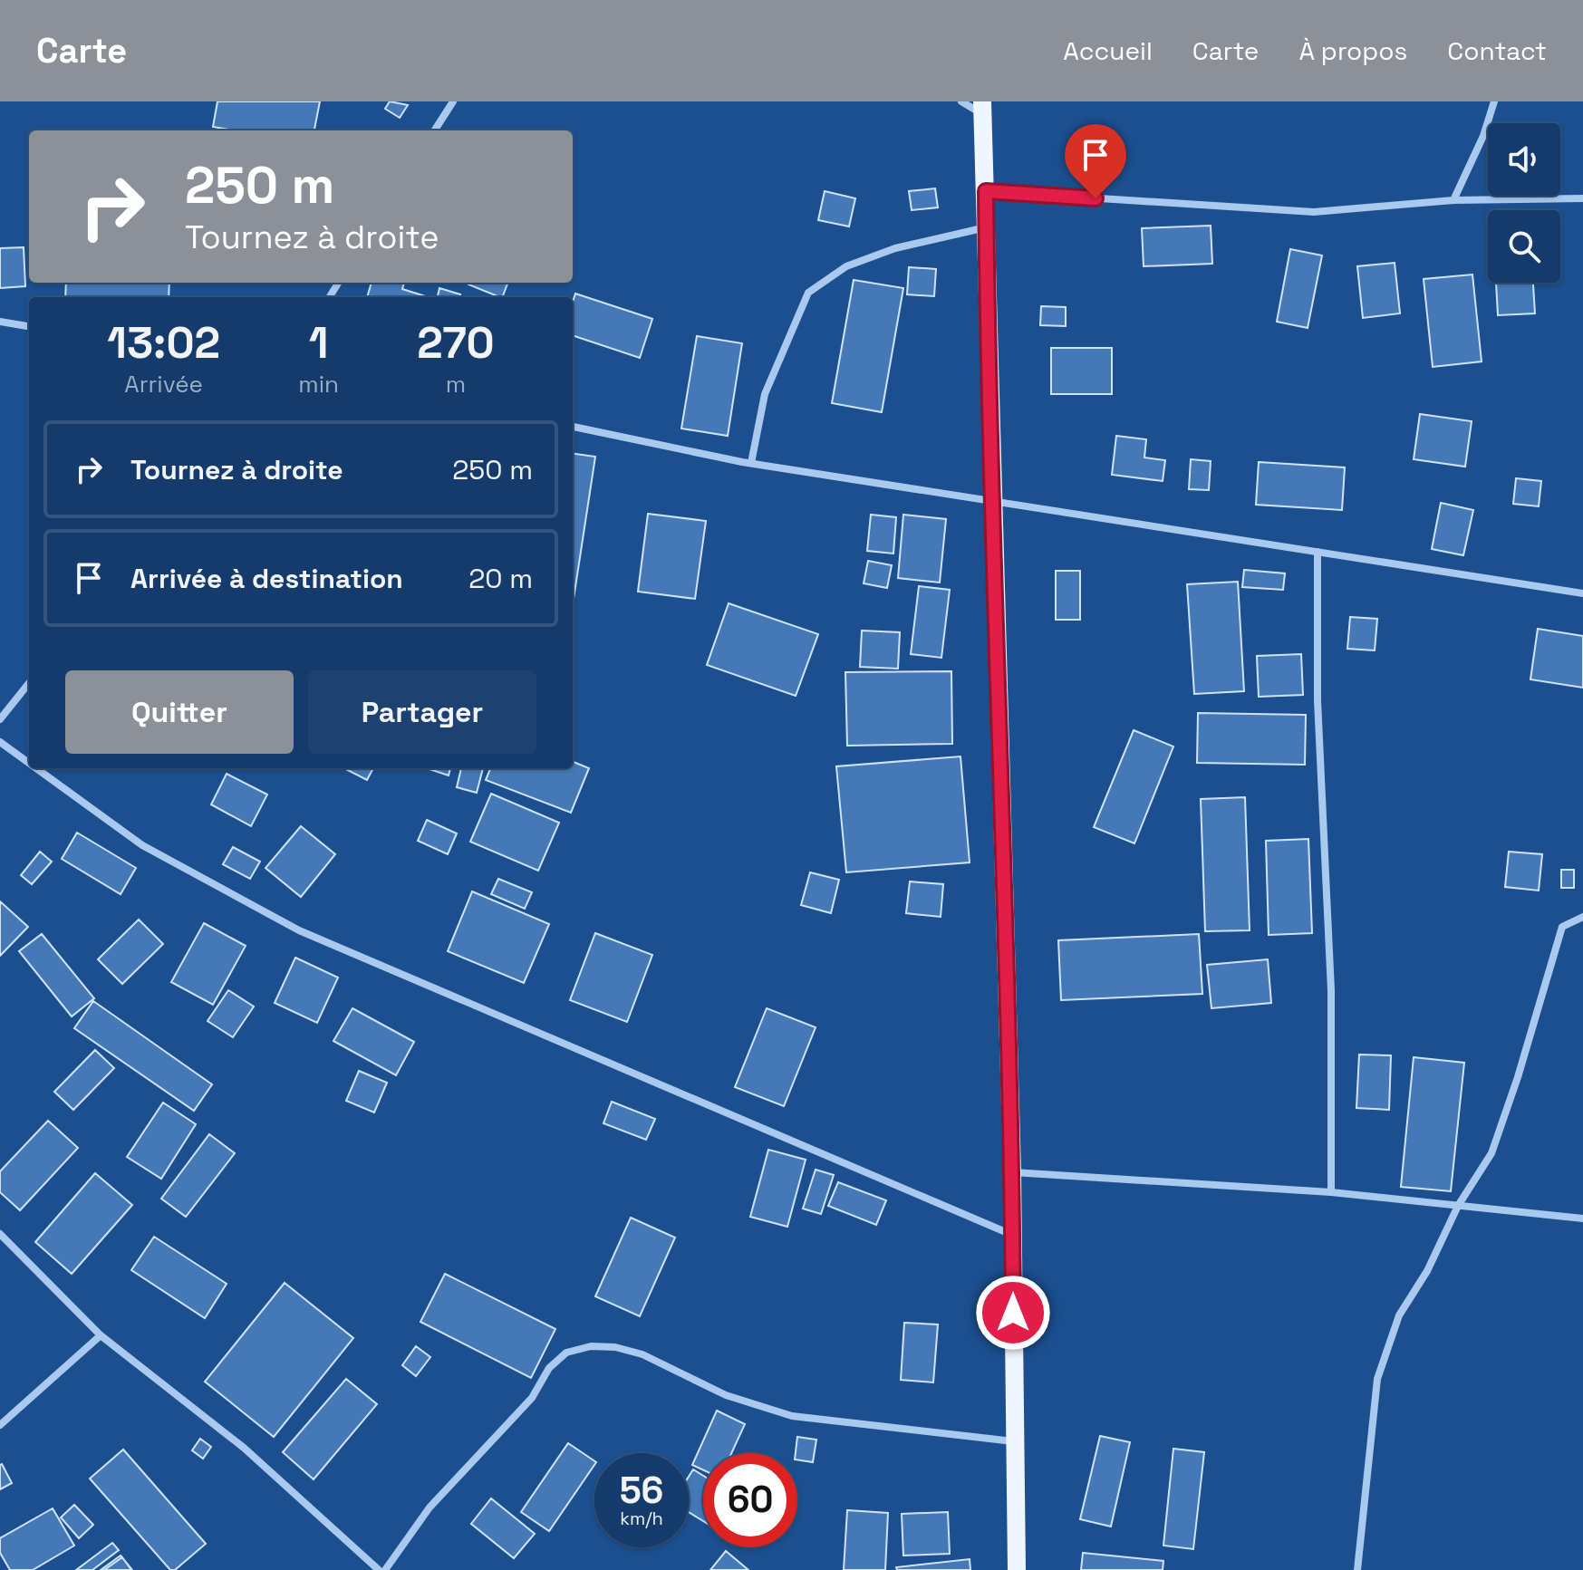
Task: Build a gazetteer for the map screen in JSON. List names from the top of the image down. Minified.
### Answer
{"page":{"header":"Carte","nav":["Accueil","Carte","À propos","Contact"],"turn":["250 m","Tournez à droite"],"eta":["13:02","Arrivée","1","min","270","m"],"list":[{"name":"Tournez à droite","value":"250 m"},{"name":"Arrivée à destination","value":"20 m"}],"buttons":["Quitter","Partager"],"speed":"56 km/h","limit":"60"}}
